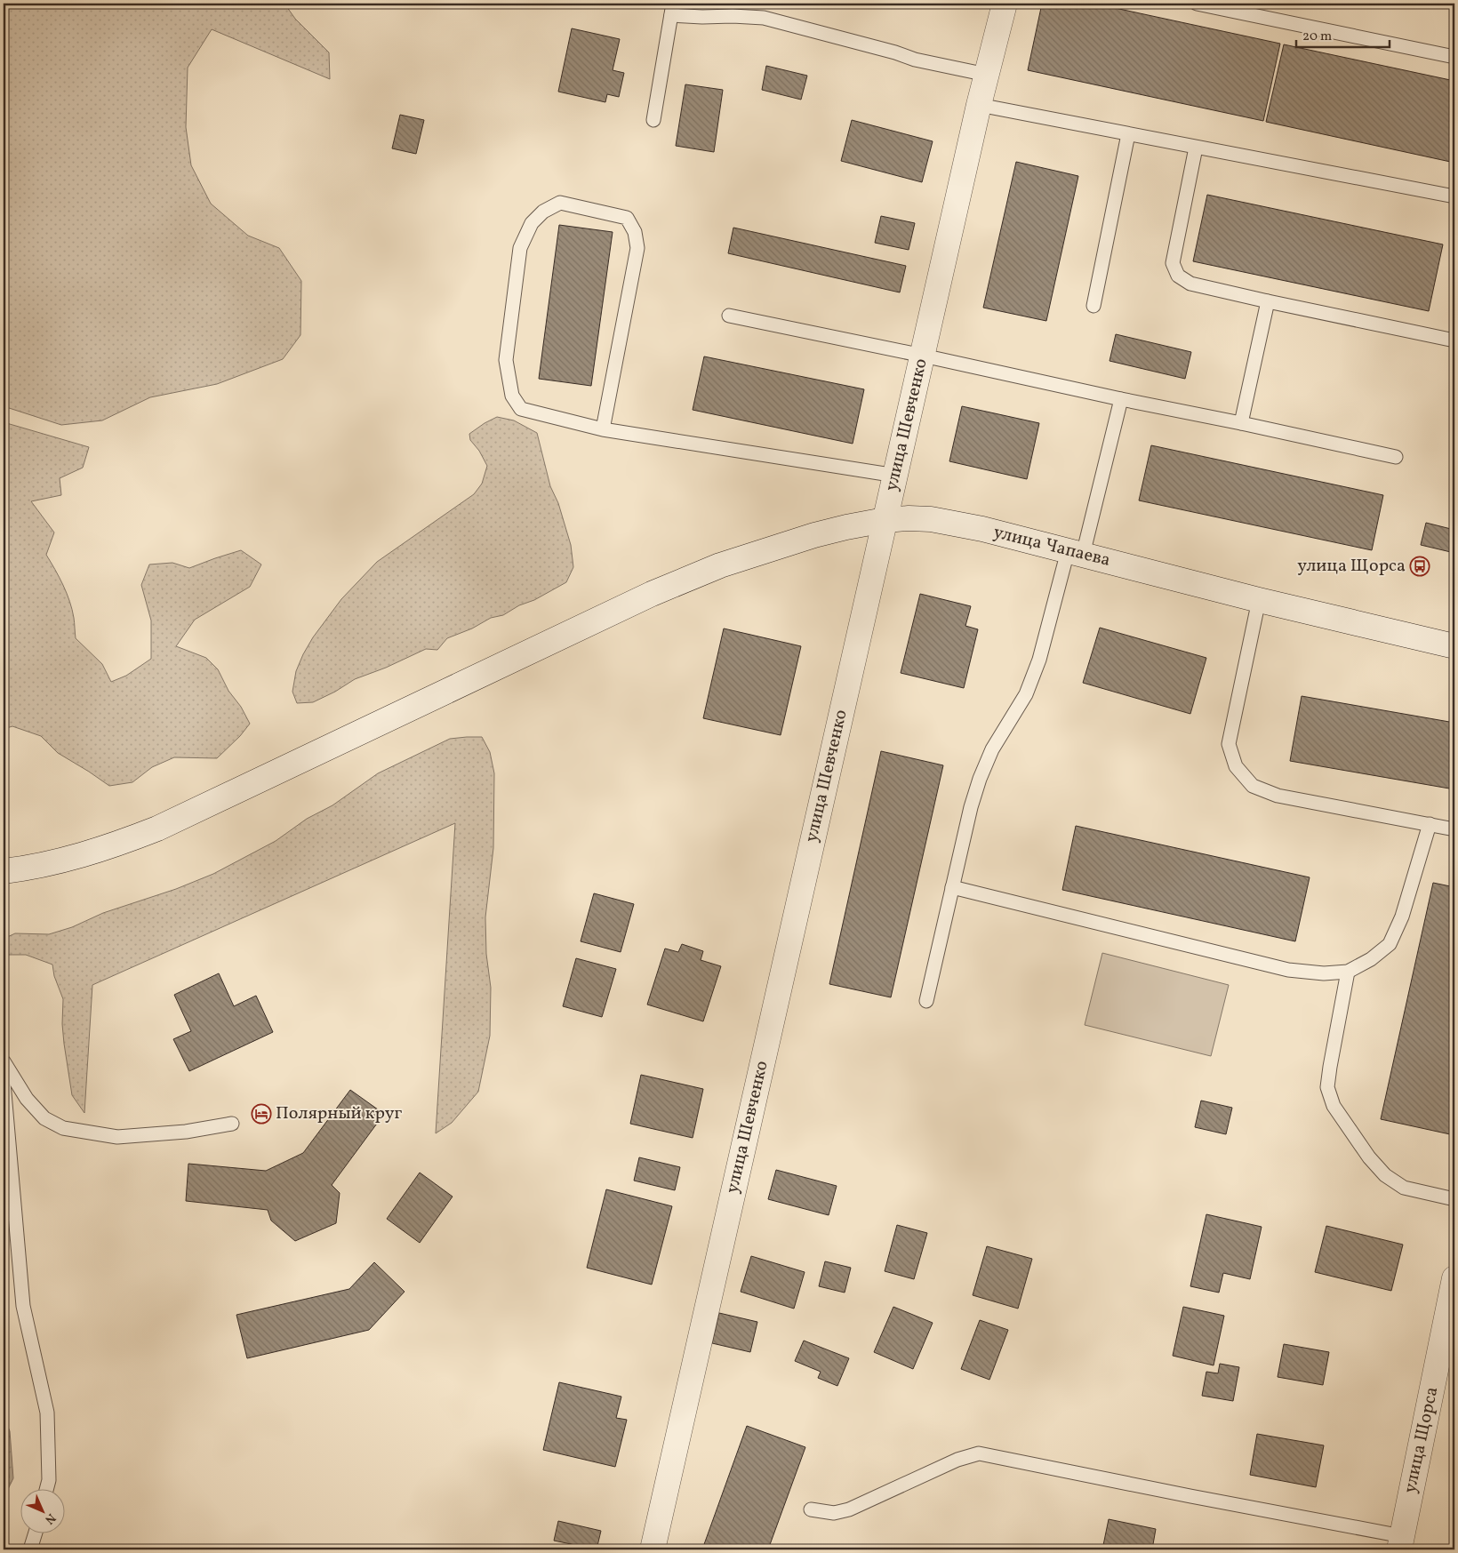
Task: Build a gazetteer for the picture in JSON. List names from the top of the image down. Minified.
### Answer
{"streets":{"street":["улица Шевченко","улица Чапаева","улица Щорса"]},"crossings":[["улица Шевченко","улица Чапаева"]],"places":{"bus stop":["улица Щорса"],"hotel":["Полярный круг"]},"scale_bar":"20 m","north":"bottom right"}
